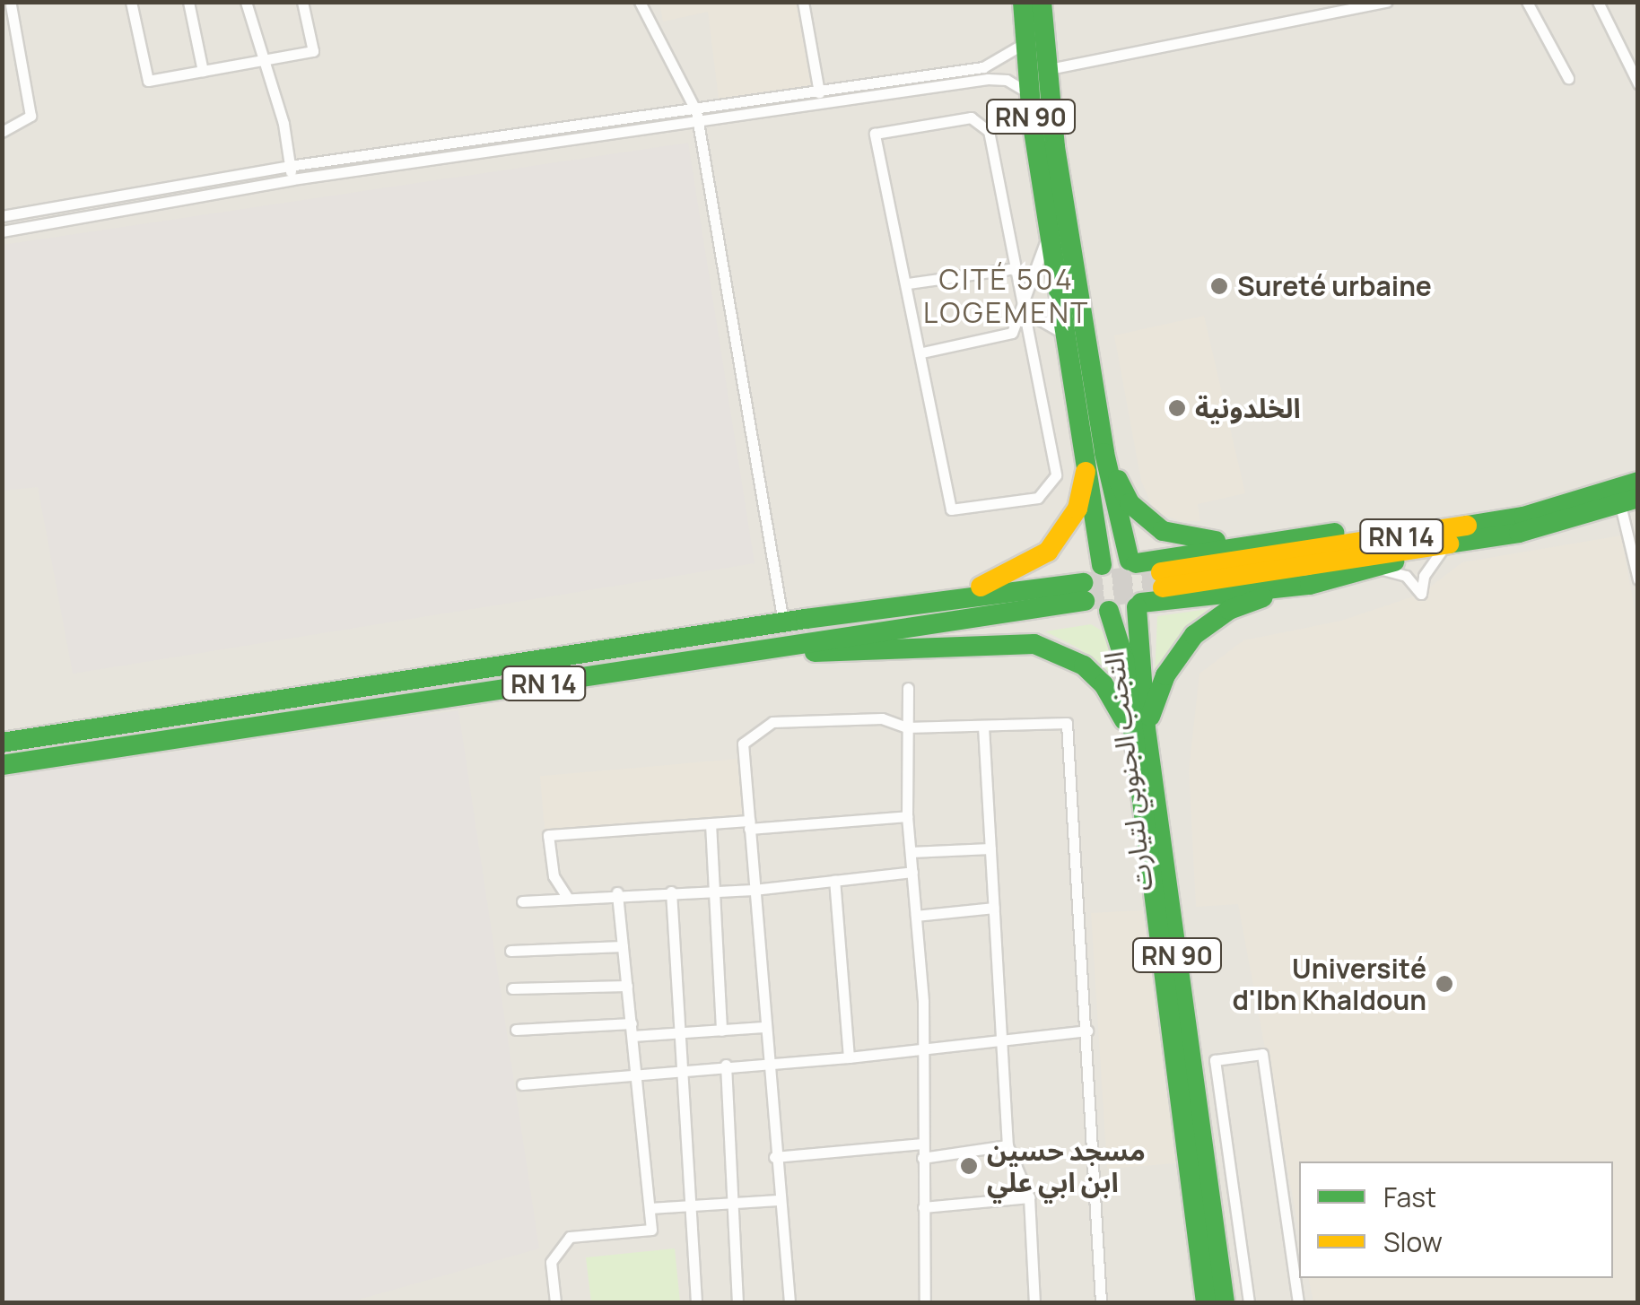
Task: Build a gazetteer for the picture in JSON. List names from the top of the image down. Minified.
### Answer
{"streets":{"highway":["RN 90","RN 14","التجنب الجنوبي لتيارت"]},"crossings":[["RN 90","RN 14"],["RN 90","التجنب الجنوبي لتيارت"],["RN 14","التجنب الجنوبي لتيارت"]],"districts":["CITÉ 504 LOGEMENT"],"places":["Sureté urbaine","الخلدونية","Université d'Ibn Khaldoun","مسجد حسين ابن ابي علي"],"legend":["Fast","Slow"]}
